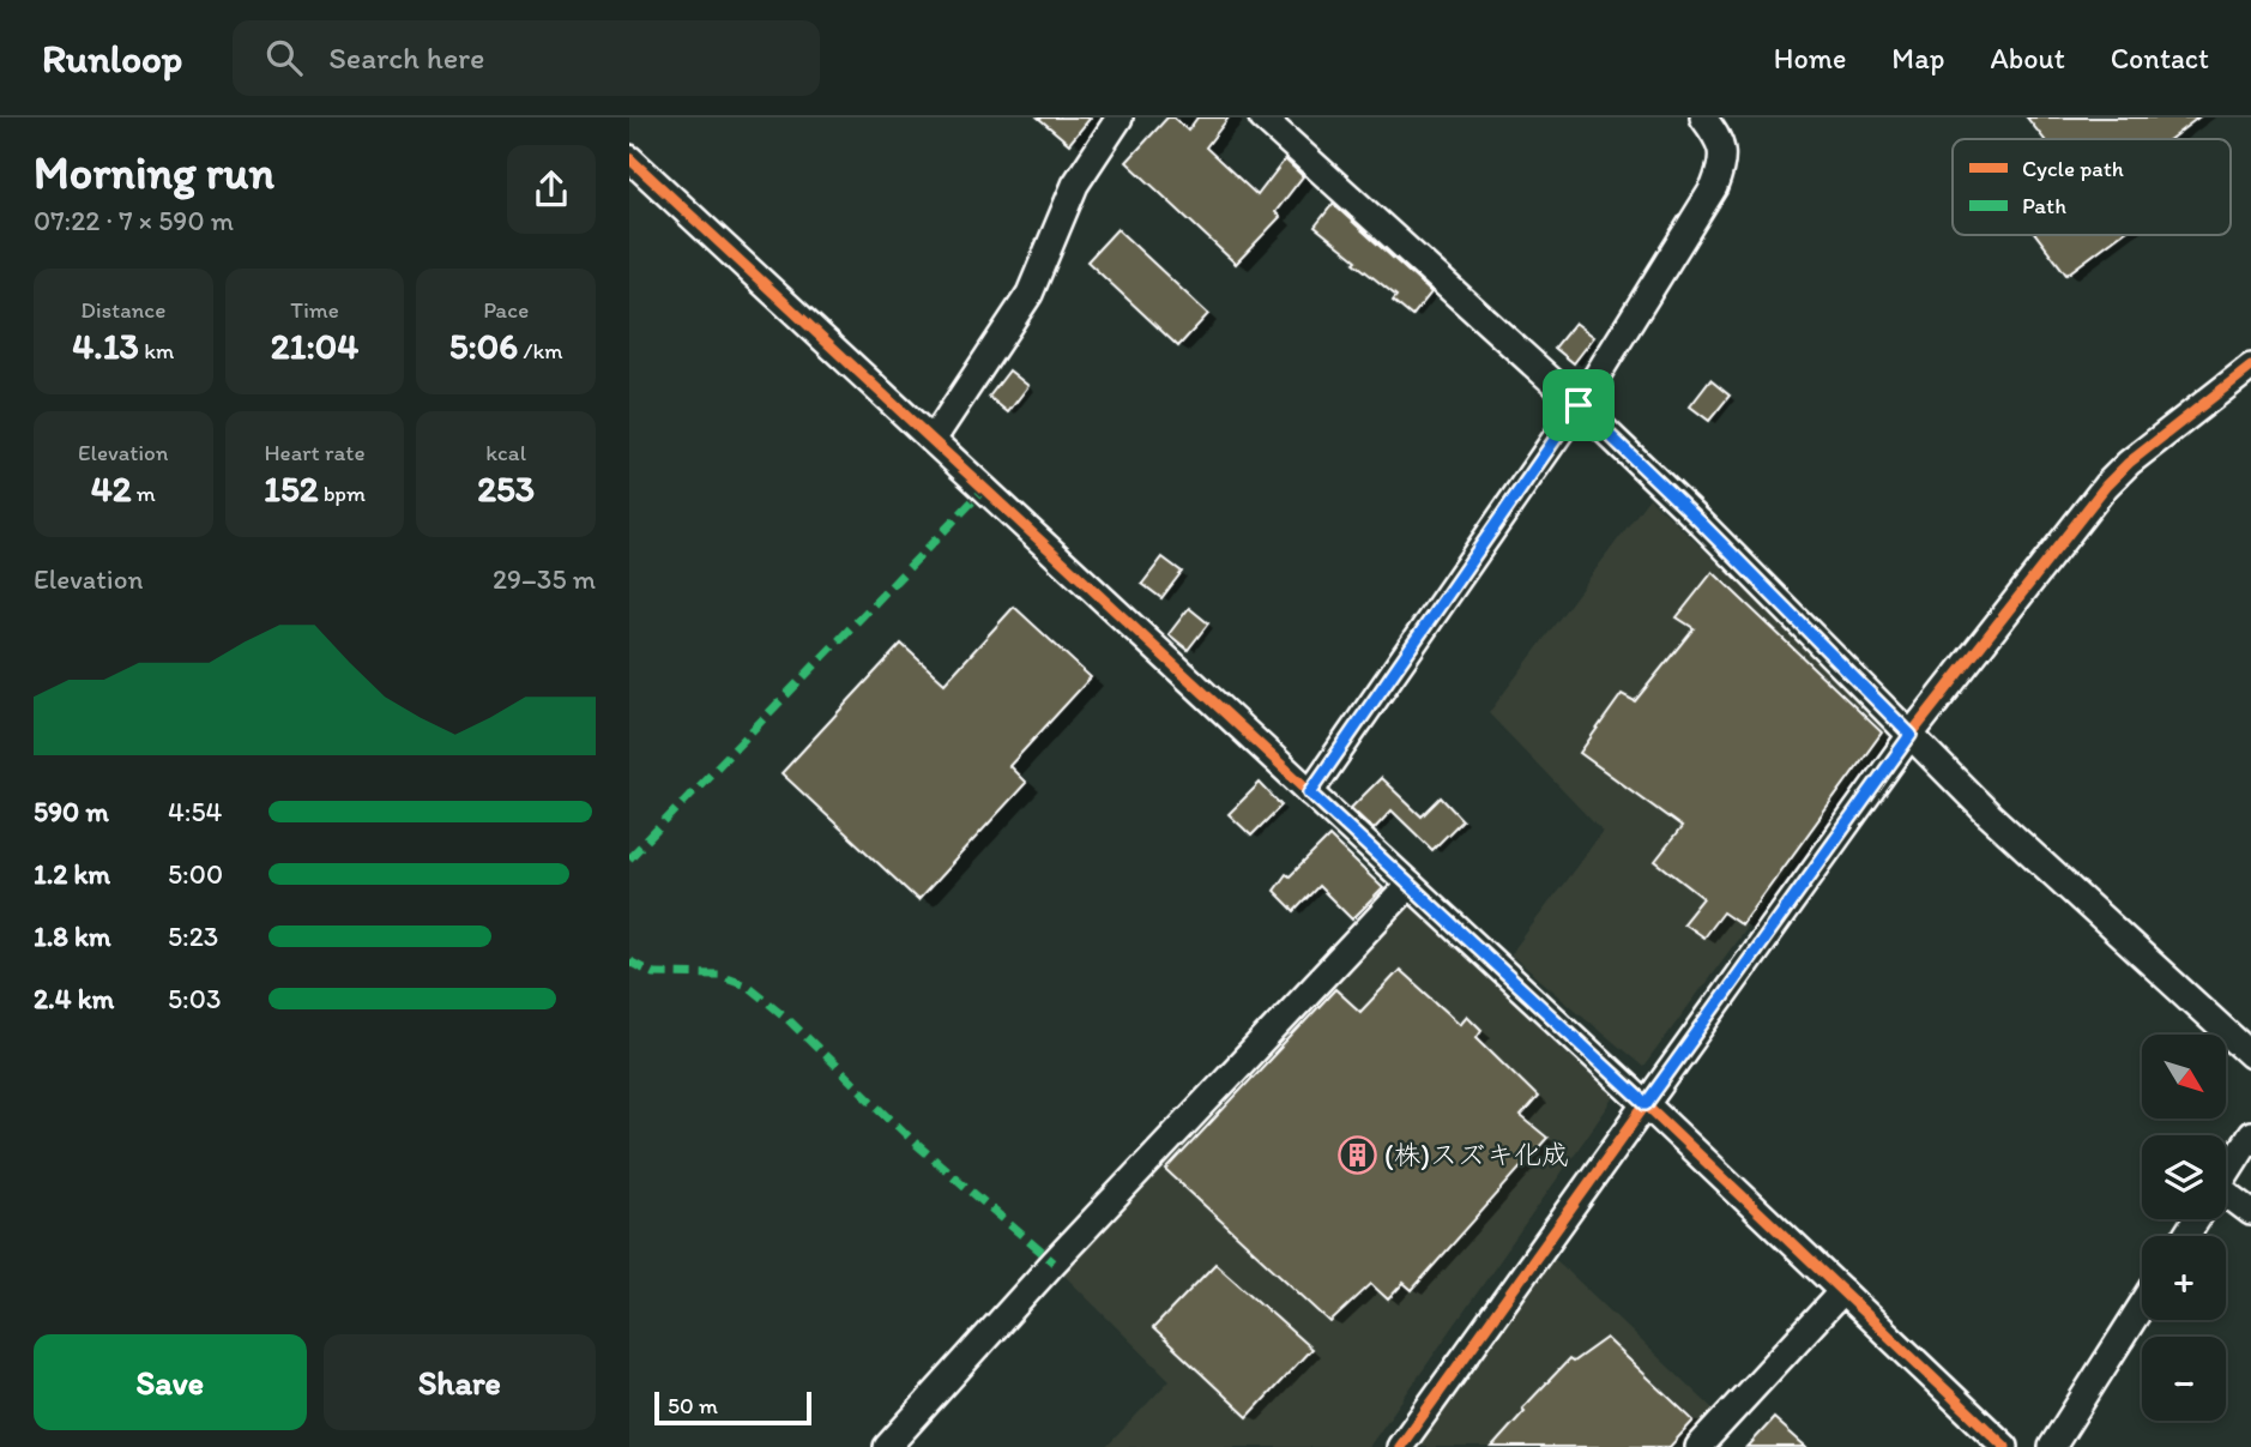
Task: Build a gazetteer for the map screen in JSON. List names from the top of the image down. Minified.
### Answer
{"places":{"building":["(株)スズキ化成"]},"legend":["Cycle path","Path"],"scale_bar":"50 m","north":"bottom right","page":{"header":"Runloop","search":"Search here","nav":["Home","Map","About","Contact"],"heading":["Morning run","07:22 · 7 × 590 m"],"stats":[["Distance","4.13 km"],["Time","21:04"],["Pace","5:06 /km"],["Elevation","42 m"],["Heart rate","152 bpm"],["kcal","253"]],"chart":["Elevation","29–35 m"],"list":[{"name":"590 m","note":"4:54"},{"name":"1.2 km","note":"5:00"},{"name":"1.8 km","note":"5:23"},{"name":"2.4 km","note":"5:03"}],"map_buttons":["+","−"],"buttons":["Save","Share"],"scale":"50 m"}}
